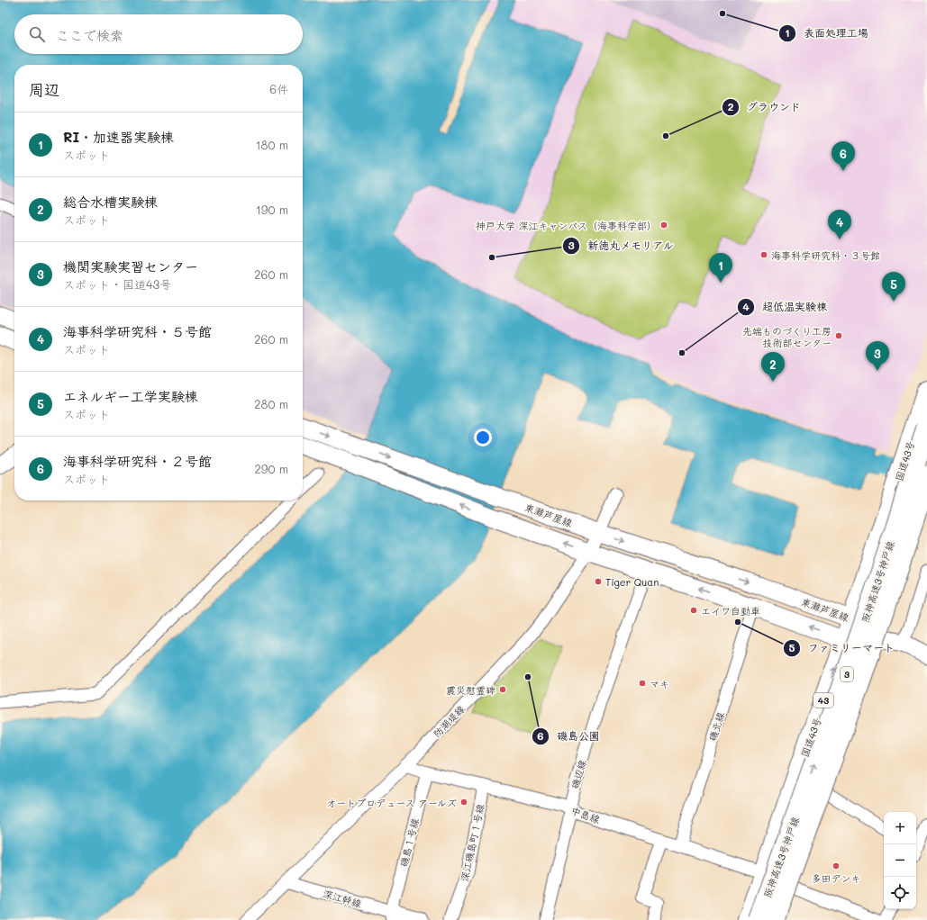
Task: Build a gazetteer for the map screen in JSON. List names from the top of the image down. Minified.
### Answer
{"streets":{"highway":["国道43号","阪神高速3号神戸線","3","43"],"main road":["東灘芦屋線","深江幹線"],"street":["防潮堤線","磯北線","磯辺線","中島線","磯島１号線","深江磯島町１号線"]},"crossings":[["国道43号","東灘芦屋線"],["国道43号","中島線"],["東灘芦屋線","防潮堤線"],["防潮堤線","中島線"],["防潮堤線","深江幹線"],["磯北線","中島線"],["磯辺線","中島線"],["中島線","磯島１号線"],["中島線","深江磯島町１号線"],["磯島１号線","深江幹線"]],"places":["表面処理工場","グラウンド","神戸大学 深江キャンパス（海事科学部）","海事科学研究科・３号館","新徳丸メモリアル","先端ものづくり工房 技術部センター","超低温実験棟","Tiger Quan","エイワ自動車","ファミリーマート","磯島公園","マキ","震災慰霊碑","オートプロデュース アールズ","多田デンキ"],"page":{"search":"ここで検索","heading":["周辺","6件"],"list":[{"mark":"1","name":"RI・加速器実験棟","note":"スポット","value":"180 m"},{"mark":"2","name":"総合水槽実験棟","note":"スポット","value":"190 m"},{"mark":"3","name":"機関実験実習センター","note":"スポット · 国道43号","value":"260 m"},{"mark":"4","name":"海事科学研究科・５号館","note":"スポット","value":"260 m"},{"mark":"5","name":"エネルギー工学実験棟","note":"スポット","value":"280 m"},{"mark":"6","name":"海事科学研究科・２号館","note":"スポット","value":"290 m"}],"pins":["6","4","1","5","3","2"],"map_buttons":["+","−"]}}
